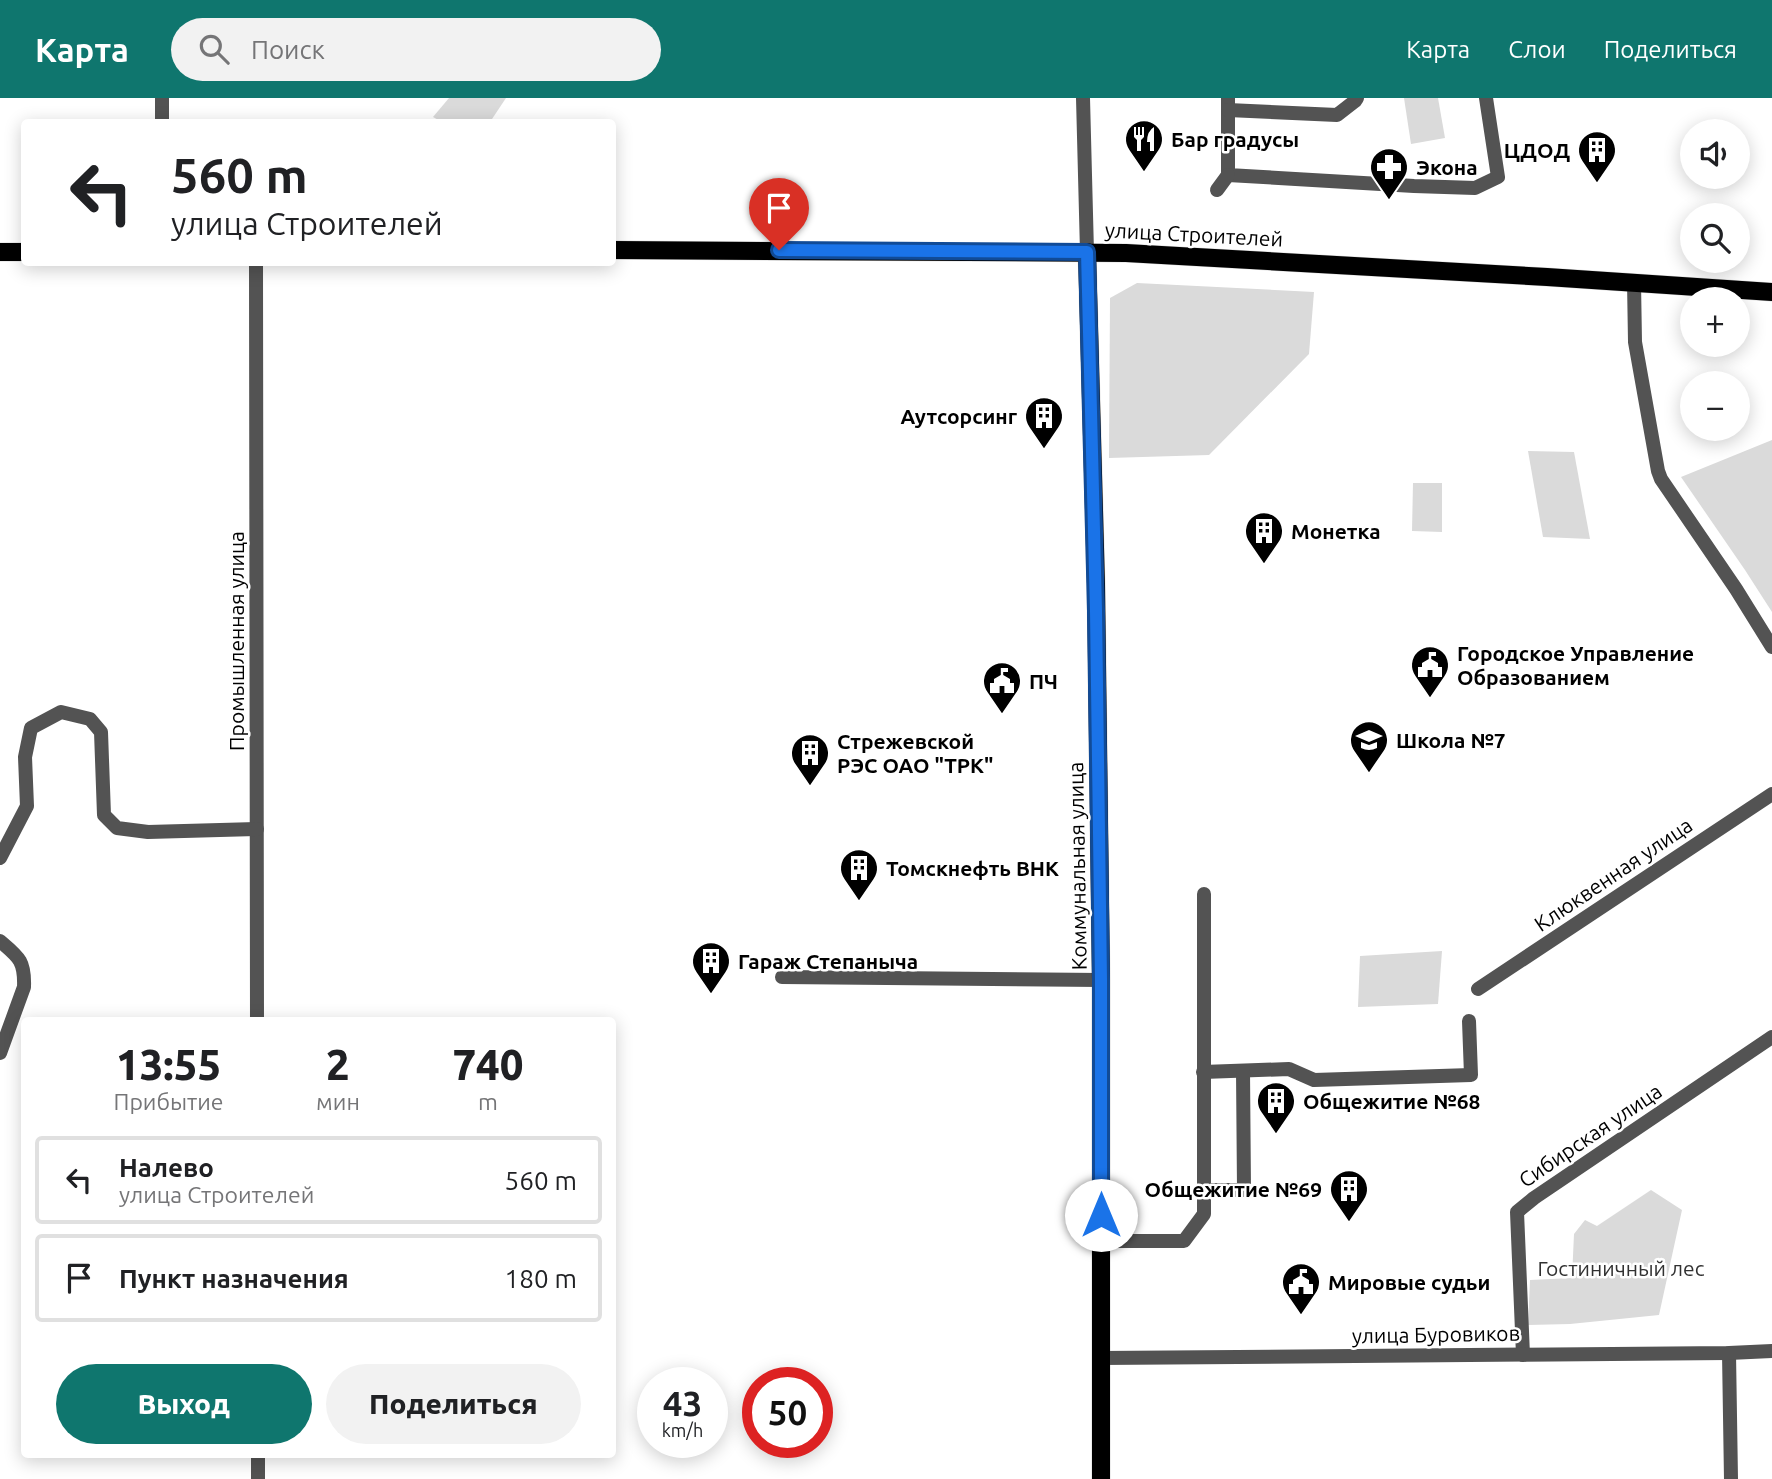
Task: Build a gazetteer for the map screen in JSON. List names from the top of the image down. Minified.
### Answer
{"streets":{"main road":["улица Строителей","Коммунальная улица"],"street":["Промышленная улица","Клюквенная улица","Сибирская улица","улица Буровиков"]},"crossings":[["улица Строителей","Коммунальная улица"],["Коммунальная улица","улица Буровиков"],["Сибирская улица","улица Буровиков"]],"parks":["Гостиничный лес"],"places":{"restaurant":["Бар градусы"],"building":["ЦДОД","Аутсорсинг","Монетка","Стрежевской РЭС ОАО \"ТРК\"","Томскнефть ВНК","Гараж Степаныча","Общежитие №68","Общежитие №69"],"pharmacy":["Экона"],"public building":["Городское Управление Образованием","ПЧ","Мировые судьи"],"school or university":["Школа №7"]},"page":{"header":"Карта","search":"Поиск","nav":["Карта","Слои","Поделиться"],"map_buttons":["+","−"],"turn":["560 m","улица Строителей"],"eta":["13:55","Прибытие","2","мин","740","m"],"list":[{"name":"Налево","note":"улица Строителей","value":"560 m"},{"name":"Пункт назначения","value":"180 m"}],"buttons":["Выход","Поделиться"],"speed":"43 km/h","limit":"50"}}
